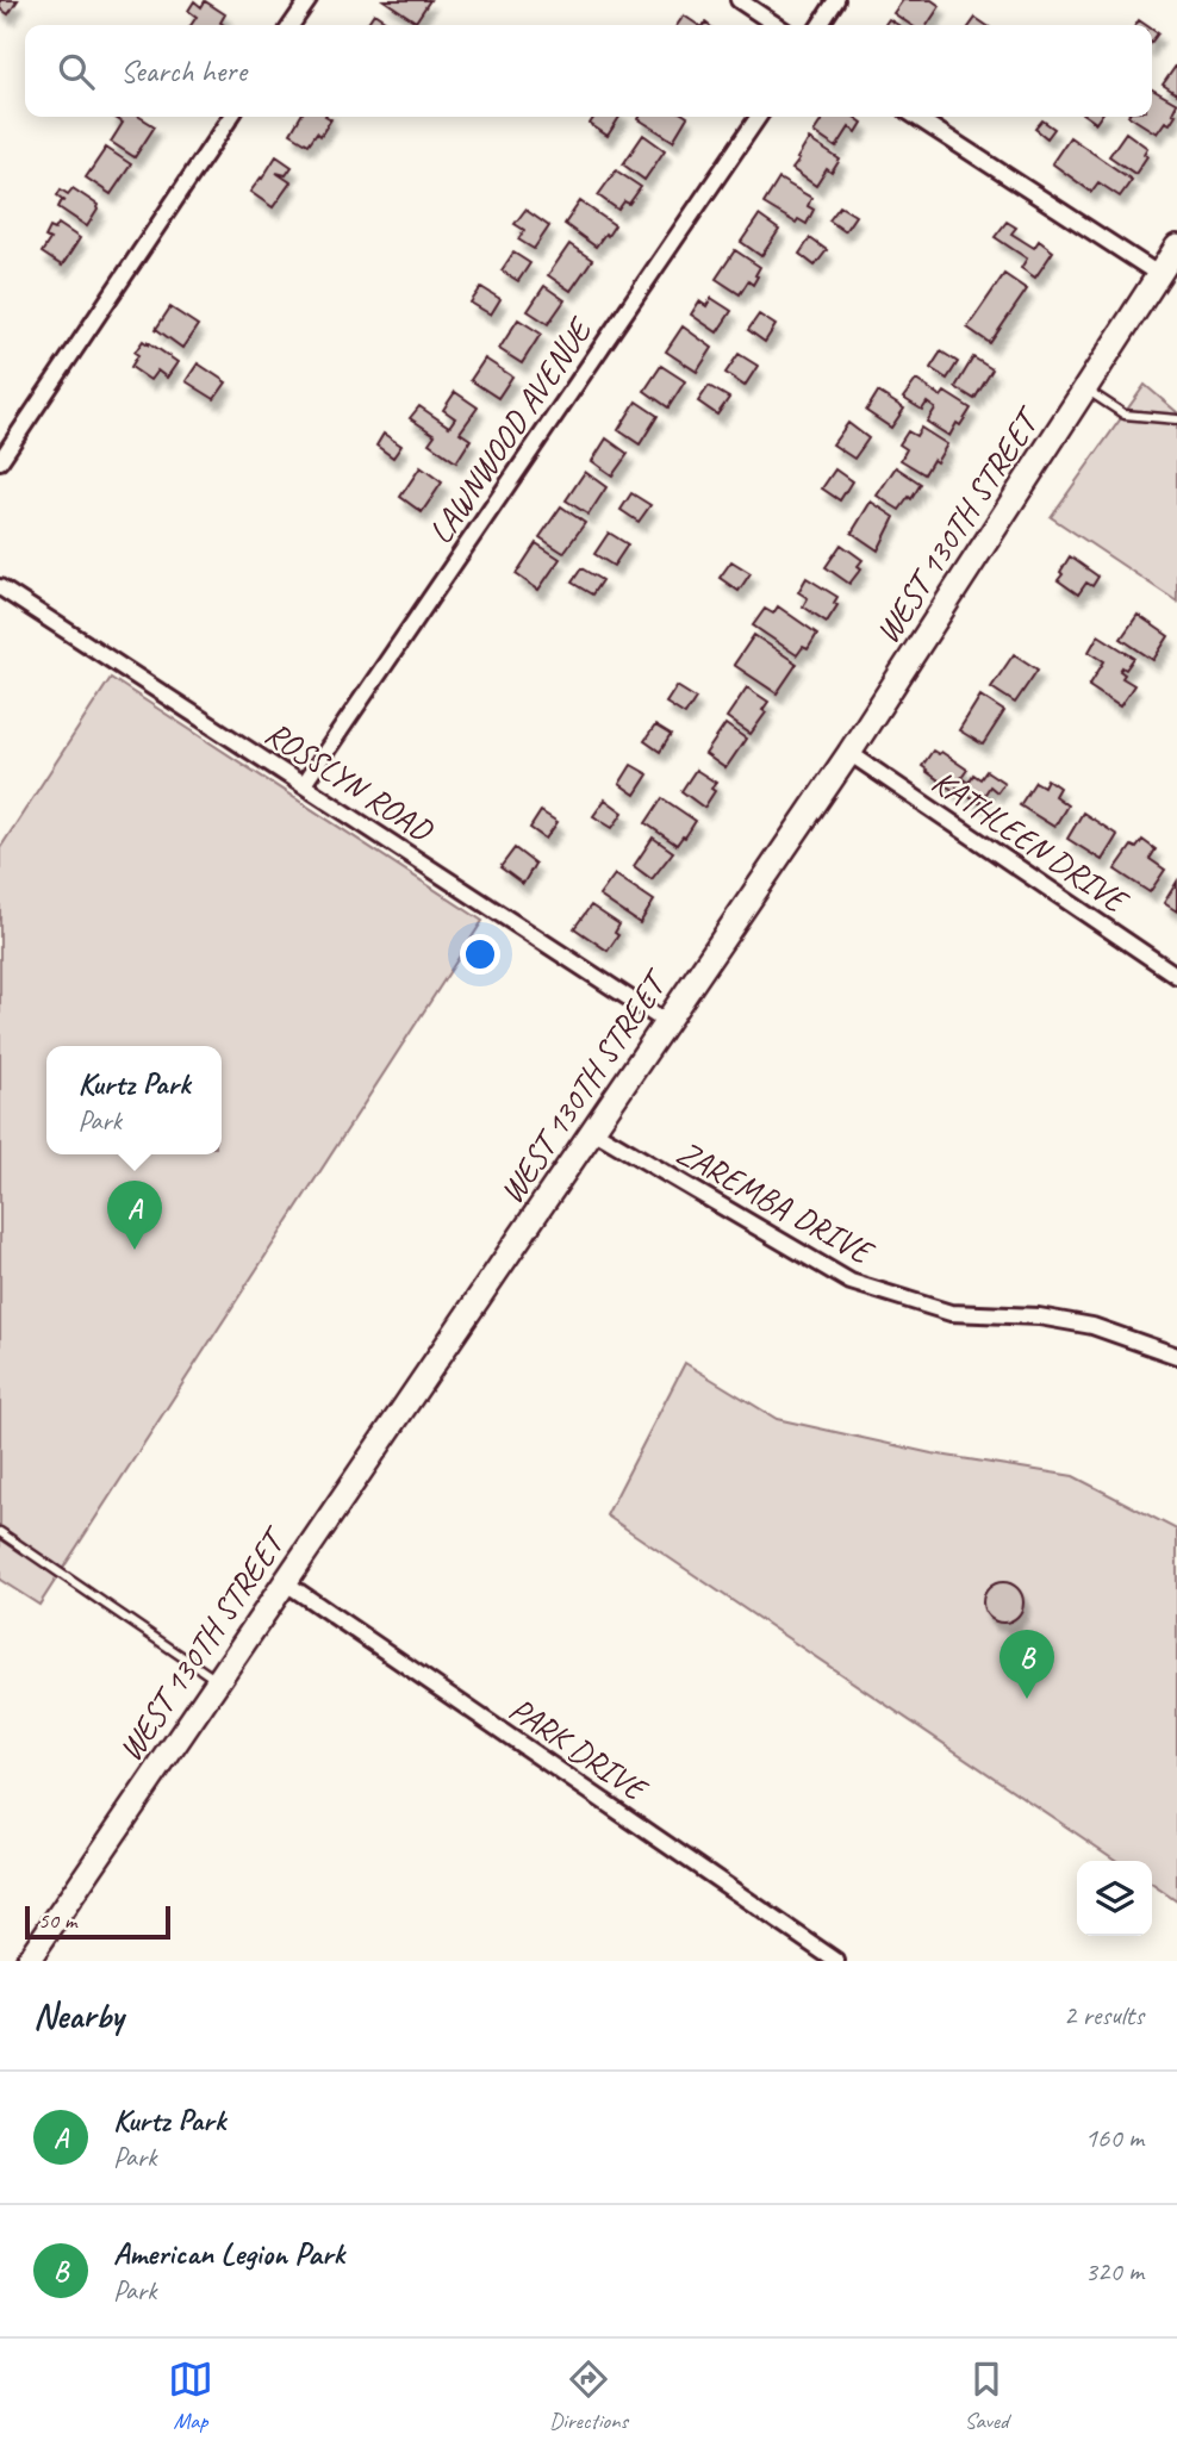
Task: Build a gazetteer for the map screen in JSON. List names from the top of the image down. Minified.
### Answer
{"streets":{"main road":["WEST 130TH STREET"],"street":["LAWNWOOD AVENUE","ROSSLYN ROAD","KATHLEEN DRIVE","ZAREMBA DRIVE","PARK DRIVE"]},"crossings":[["LAWNWOOD AVENUE","ROSSLYN ROAD"],["WEST 130TH STREET","ROSSLYN ROAD"],["WEST 130TH STREET","KATHLEEN DRIVE"],["WEST 130TH STREET","ZAREMBA DRIVE"],["WEST 130TH STREET","PARK DRIVE"]],"scale_bar":"50 m","page":{"search":"Search here","popup":["Kurtz Park","Park"],"pins":["A","B"],"scale":"50 m","heading":["Nearby","2 results"],"list":[{"mark":"A","name":"Kurtz Park","note":"Park","value":"160 m"},{"mark":"B","name":"American Legion Park","note":"Park","value":"320 m"}],"nav":["Map","Directions","Saved"]}}
